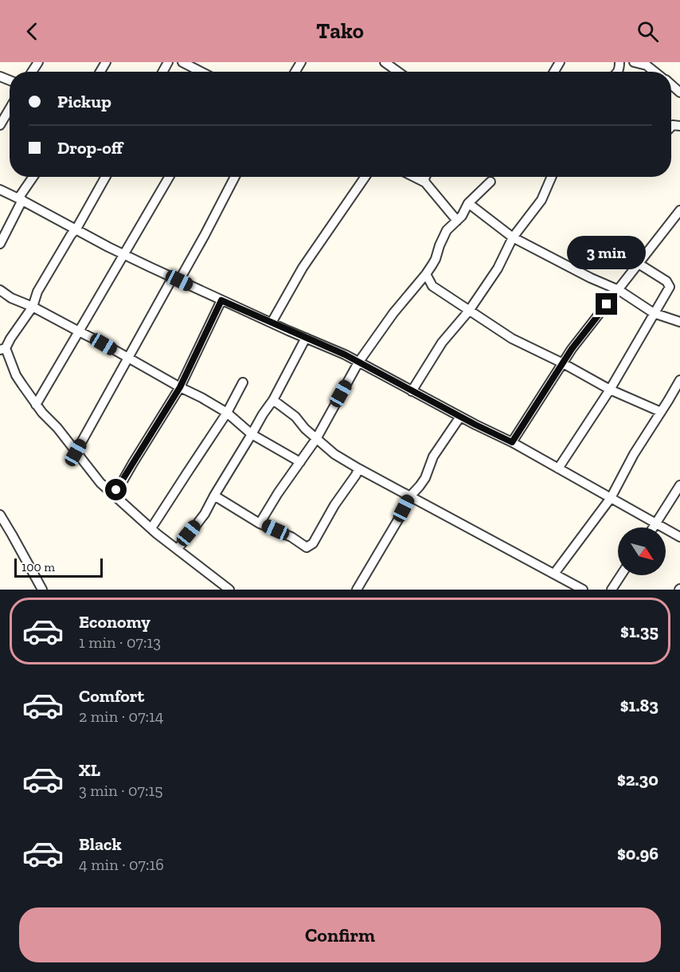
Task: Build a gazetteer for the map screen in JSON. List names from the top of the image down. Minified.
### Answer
{"scale_bar":"100 m","north":"bottom right","page":{"header":"Tako","banner":["Pickup","Drop-off"],"bubble":"3 min","scale":"100 m","list":[{"name":"Economy","note":"1 min · 07:13","value":"$1.35"},{"name":"Comfort","note":"2 min · 07:14","value":"$1.83"},{"name":"XL","note":"3 min · 07:15","value":"$2.30"},{"name":"Black","note":"4 min · 07:16","value":"$0.96"}],"buttons":"Confirm"}}
